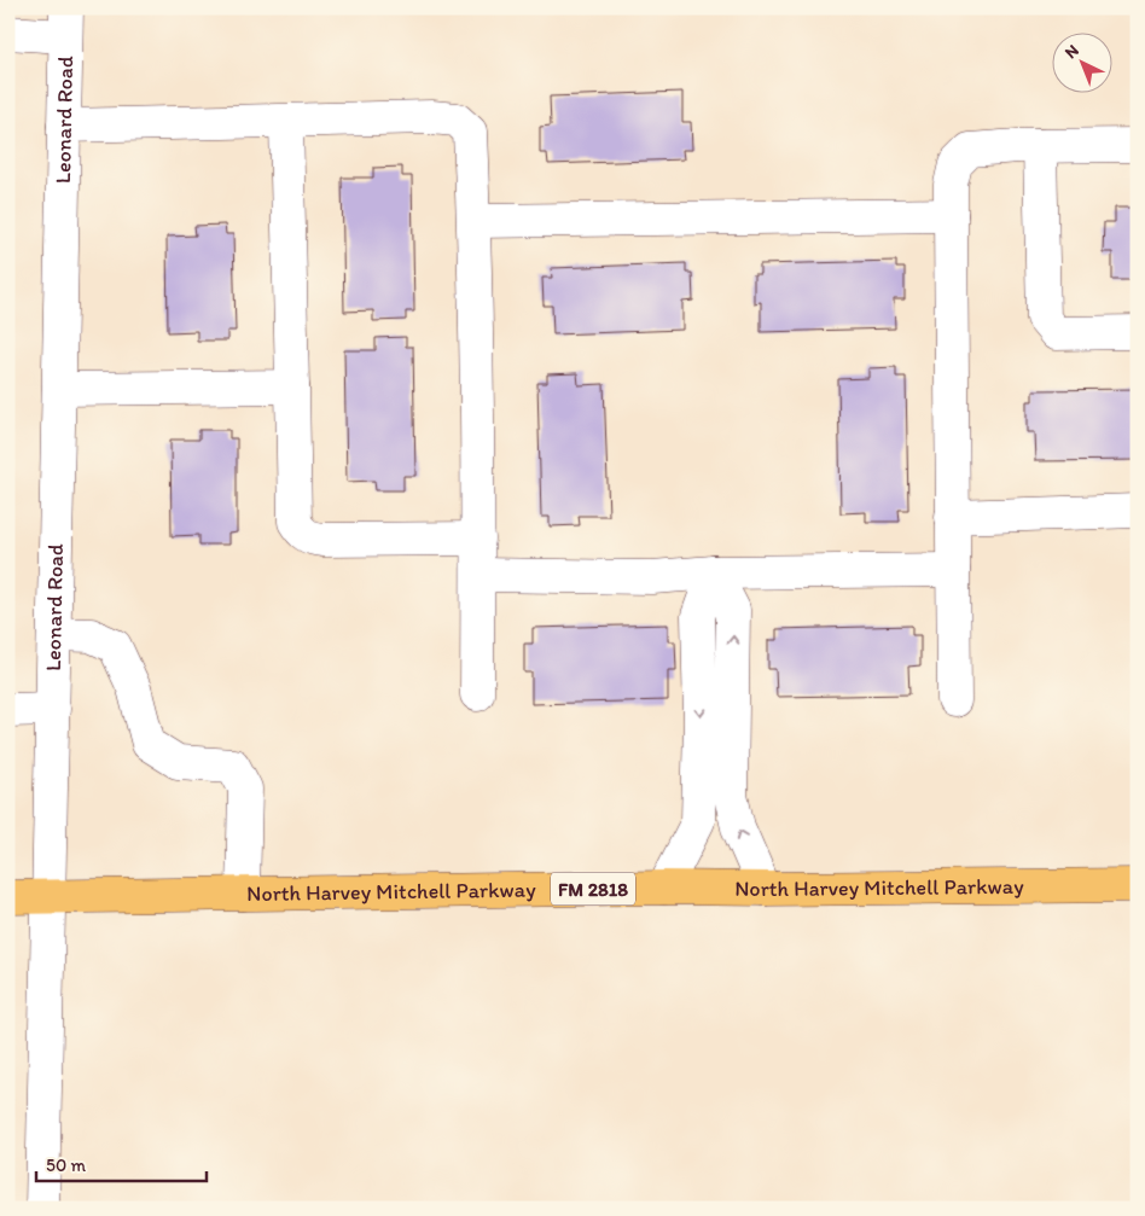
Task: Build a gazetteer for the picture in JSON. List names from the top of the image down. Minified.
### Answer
{"streets":{"highway":["North Harvey Mitchell Parkway","FM 2818"],"street":["Leonard Road"]},"crossings":[["Leonard Road","North Harvey Mitchell Parkway"]],"scale_bar":"50 m","north":"top left"}
